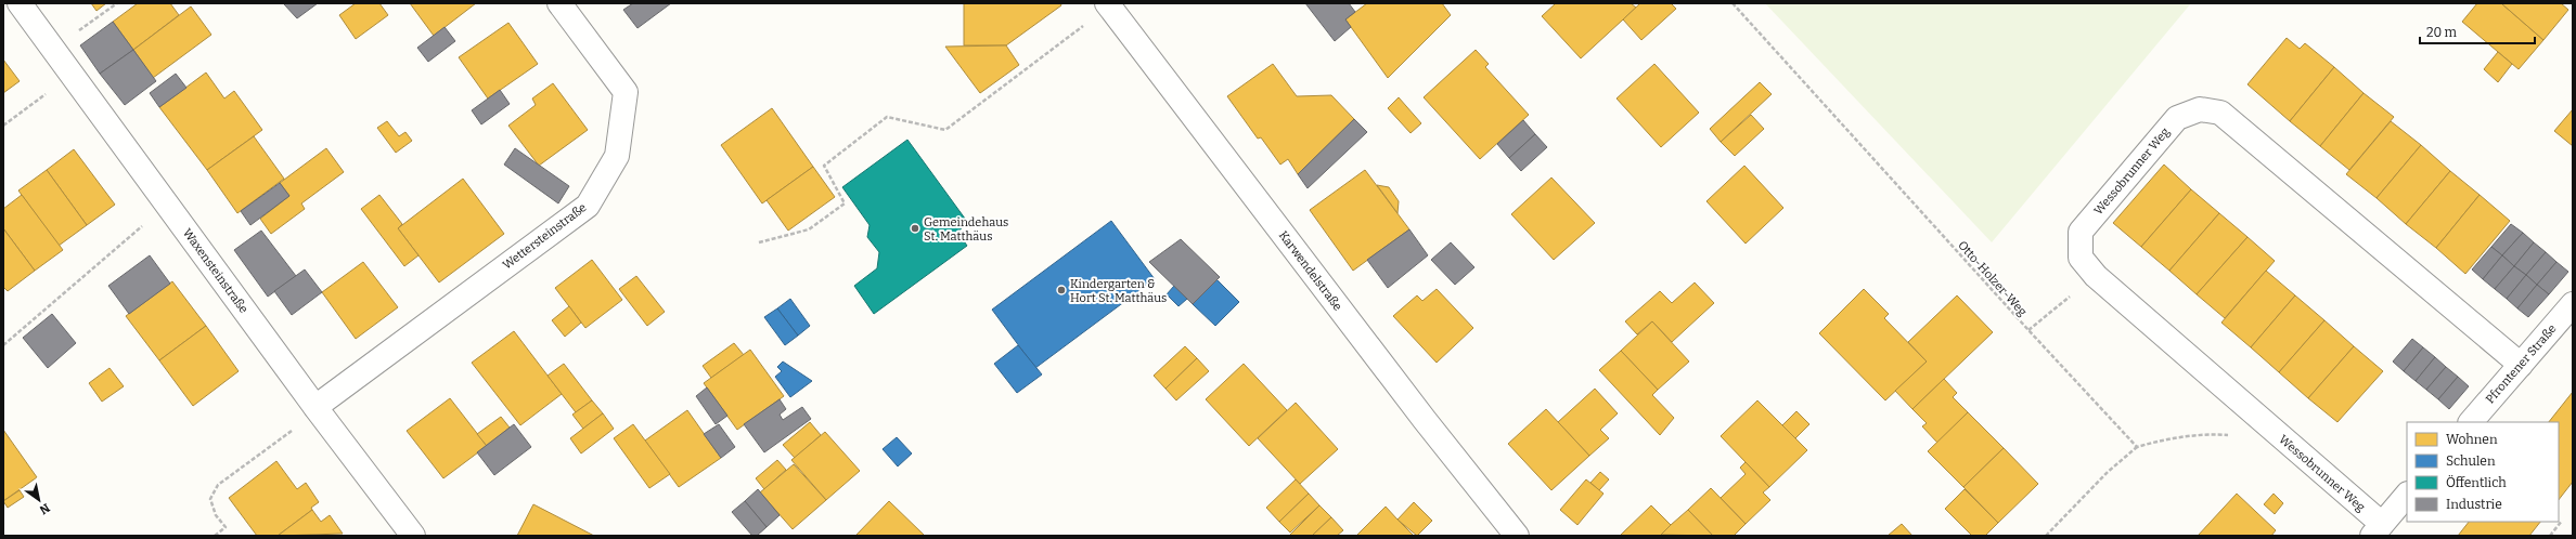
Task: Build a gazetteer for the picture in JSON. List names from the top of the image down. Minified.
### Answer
{"streets":{"street":["Wessobrunner Weg","Wettersteinstraße","Waxensteinstraße","Karwendelstraße","Pfrontener Straße"],"path":["Otto-Holzer-Weg"]},"crossings":[["Wessobrunner Weg","Pfrontener Straße"],["Wettersteinstraße","Waxensteinstraße"]],"places":["Gemeindehaus St. Matthäus","Kindergarten & Hort St. Matthäus"],"legend":["Wohnen","Schulen","Öffentlich","Industrie"],"scale_bar":"20 m","north":"bottom right"}
